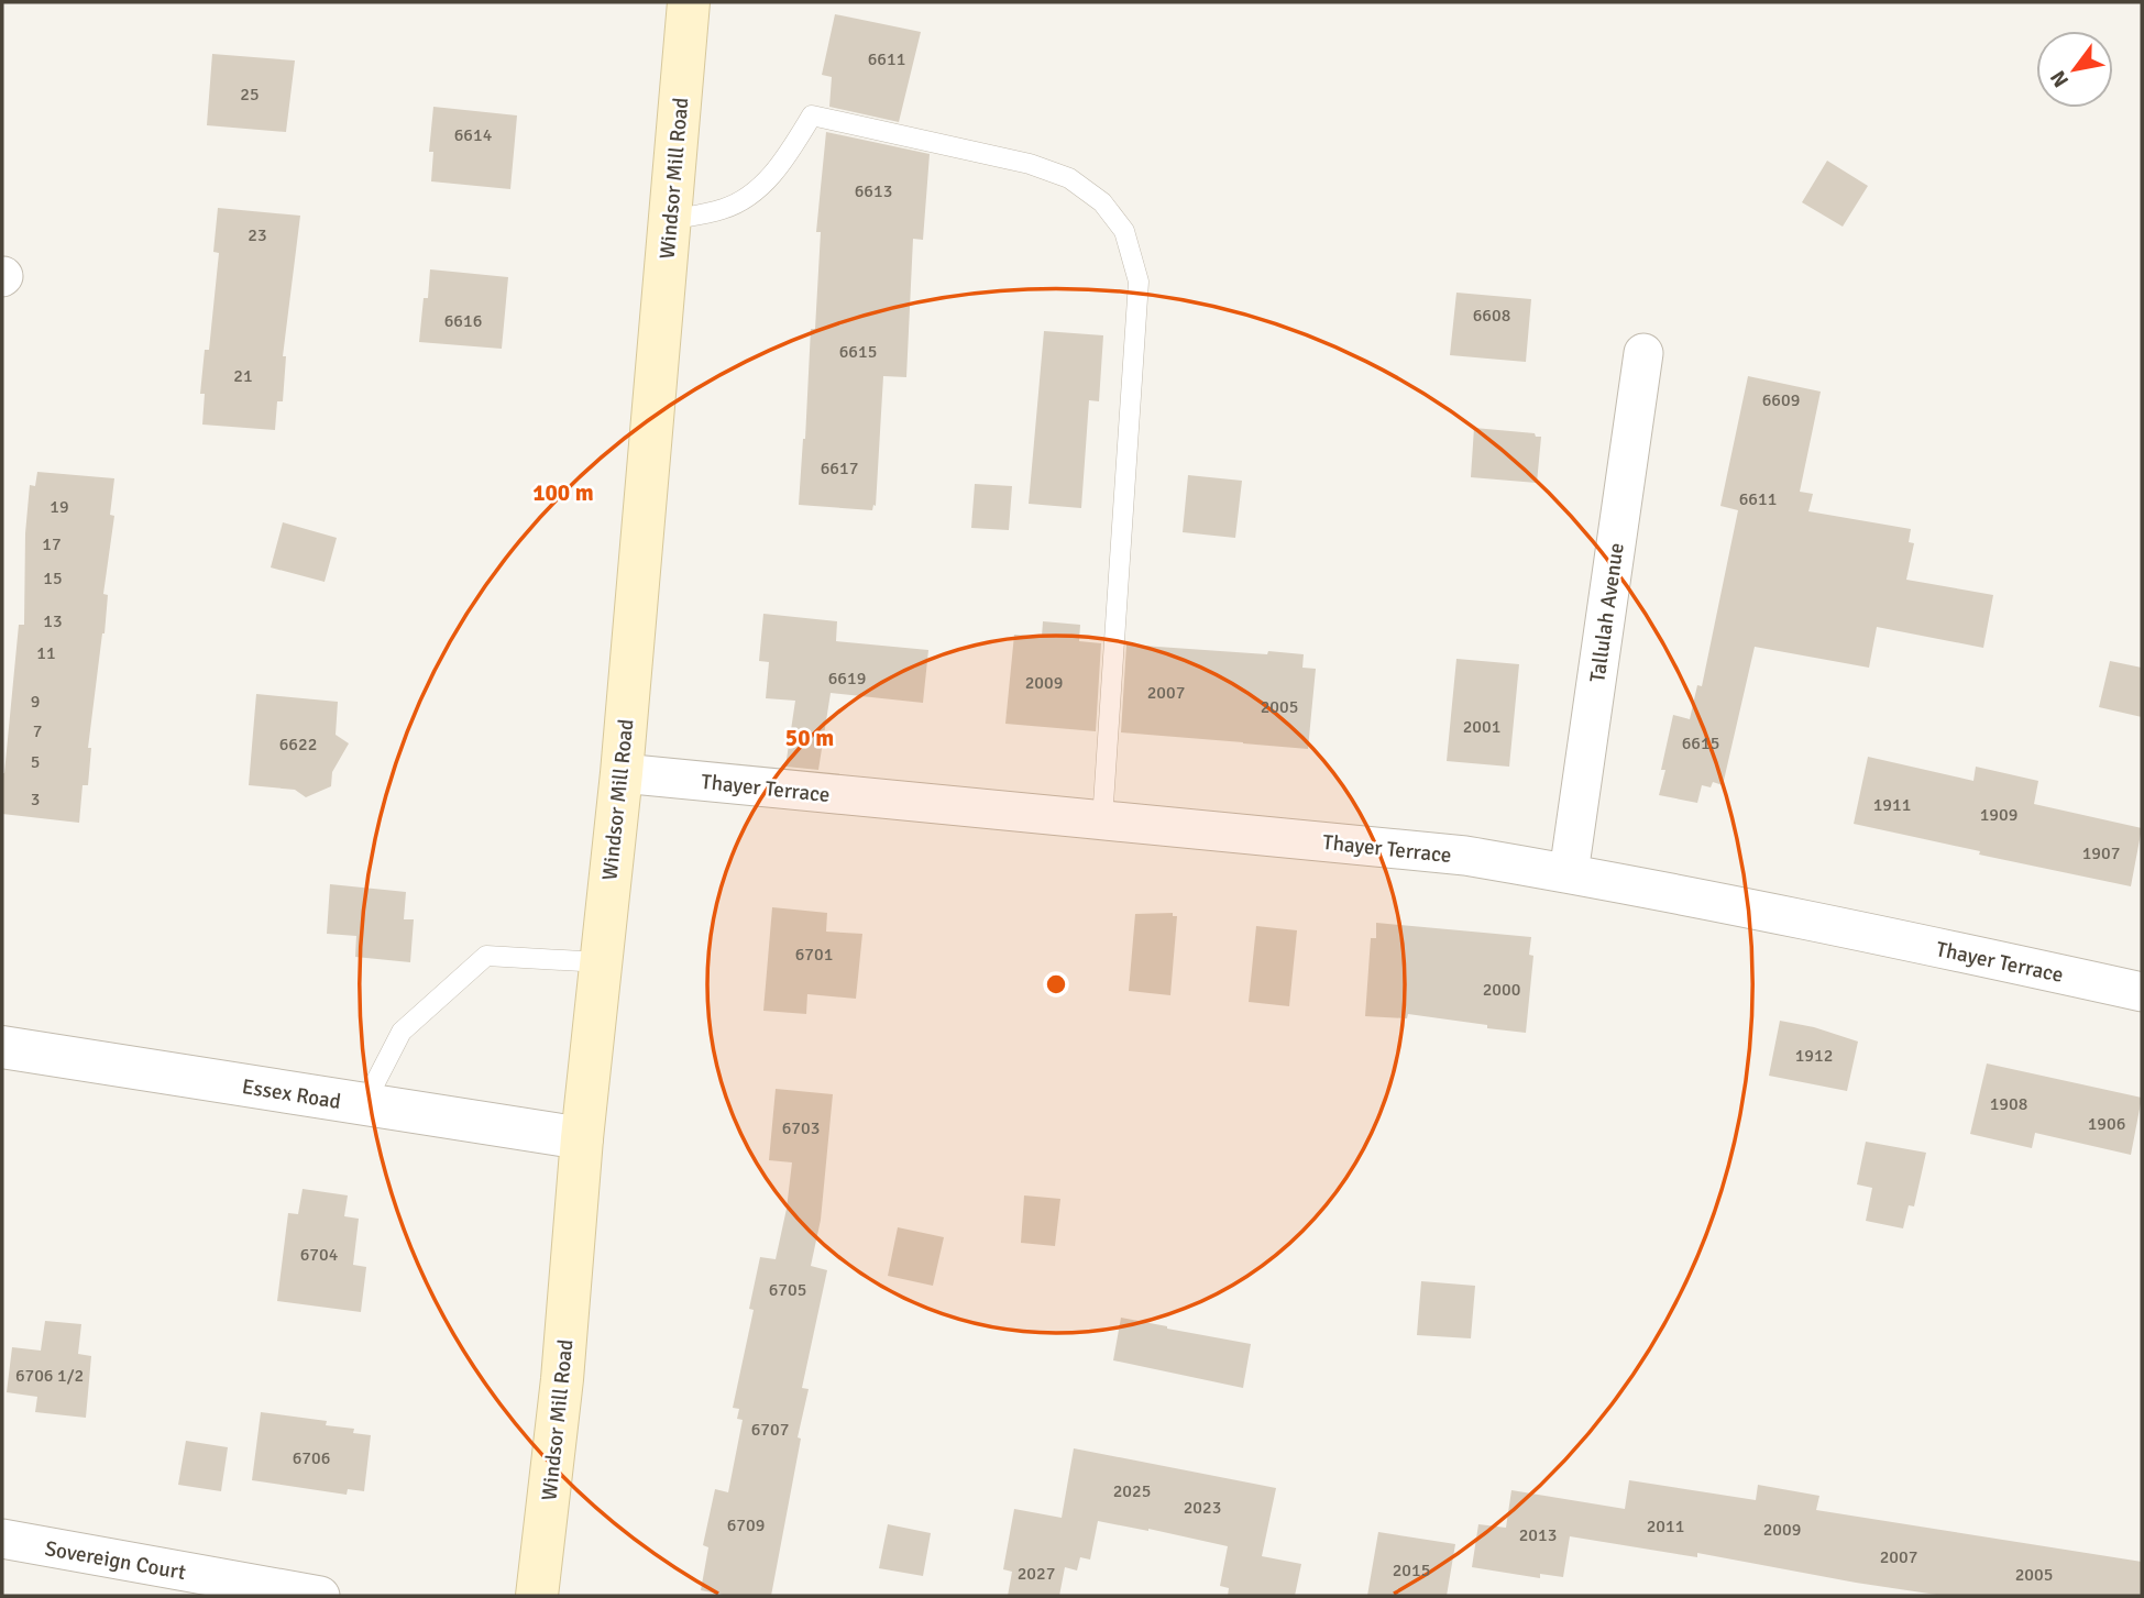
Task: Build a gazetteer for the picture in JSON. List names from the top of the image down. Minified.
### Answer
{"streets":{"main road":["Windsor Mill Road"],"street":["Tallulah Avenue","Thayer Terrace","Essex Road","Sovereign Court"]},"crossings":[["Windsor Mill Road","Thayer Terrace"],["Windsor Mill Road","Essex Road"],["Tallulah Avenue","Thayer Terrace"]],"house_numbers":["6611","25","6614","6613","23","6608","6616","6615","21","6609","6617","6611","19","17","15","13","11","6619","2009","2007","9","2005","2001","7","6615","6622","5","3","1911","1909","1907","6701","2000","1912","1908","1906","6703","6704","6705","6706 1/2","6707","6706","2025","2023","6709","2011","2009","2013","2007","2015","2027","2005"],"north":"bottom left","rings":["100 m","50 m"]}
